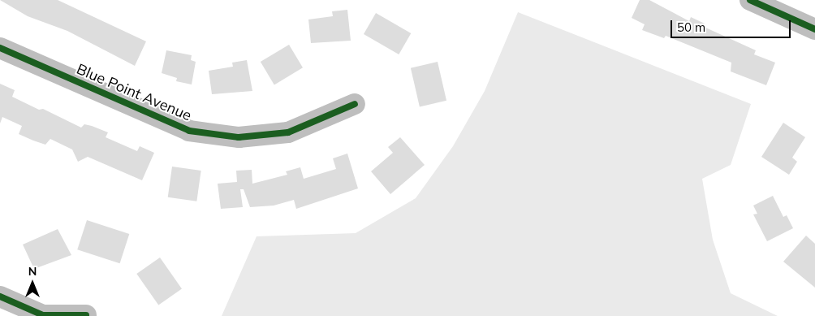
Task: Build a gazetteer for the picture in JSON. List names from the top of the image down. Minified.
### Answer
{"streets":{"street":["Blue Point Avenue"]},"scale_bar":"50 m","north":"top"}
